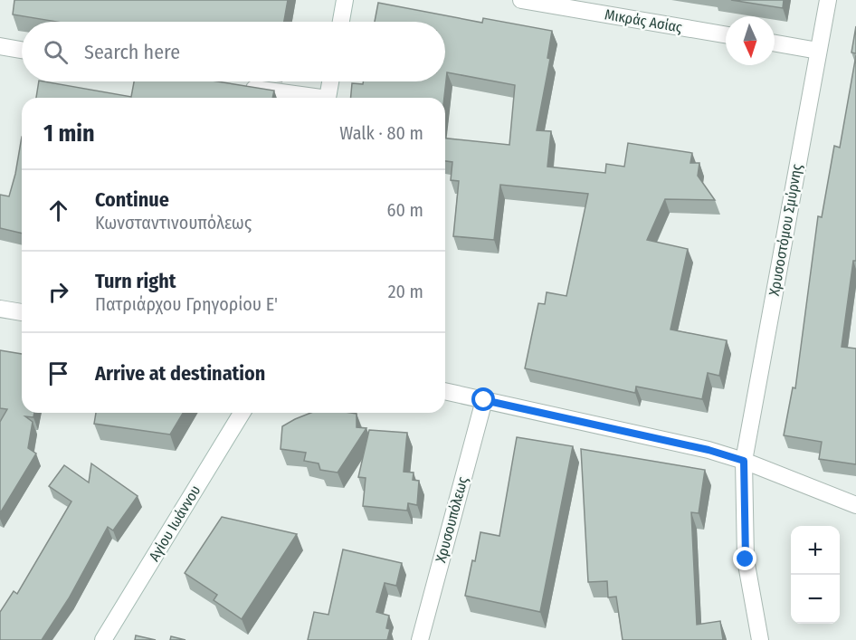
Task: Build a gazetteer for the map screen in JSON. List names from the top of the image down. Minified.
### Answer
{"streets":{"street":["Μικράς Ασίας","Χρυσοστόμου Σμύρνης","Χρυσουπόλεως","Αγίου Ιωάννου"]},"north":"bottom","page":{"search":"Search here","heading":["1 min","Walk · 80 m"],"list":[["Continue","Κωνσταντινουπόλεως","60 m"],["Turn right","Πατριάρχου Γρηγορίου Ε'","20 m"],"Arrive at destination"],"map_buttons":["+","−"]}}
